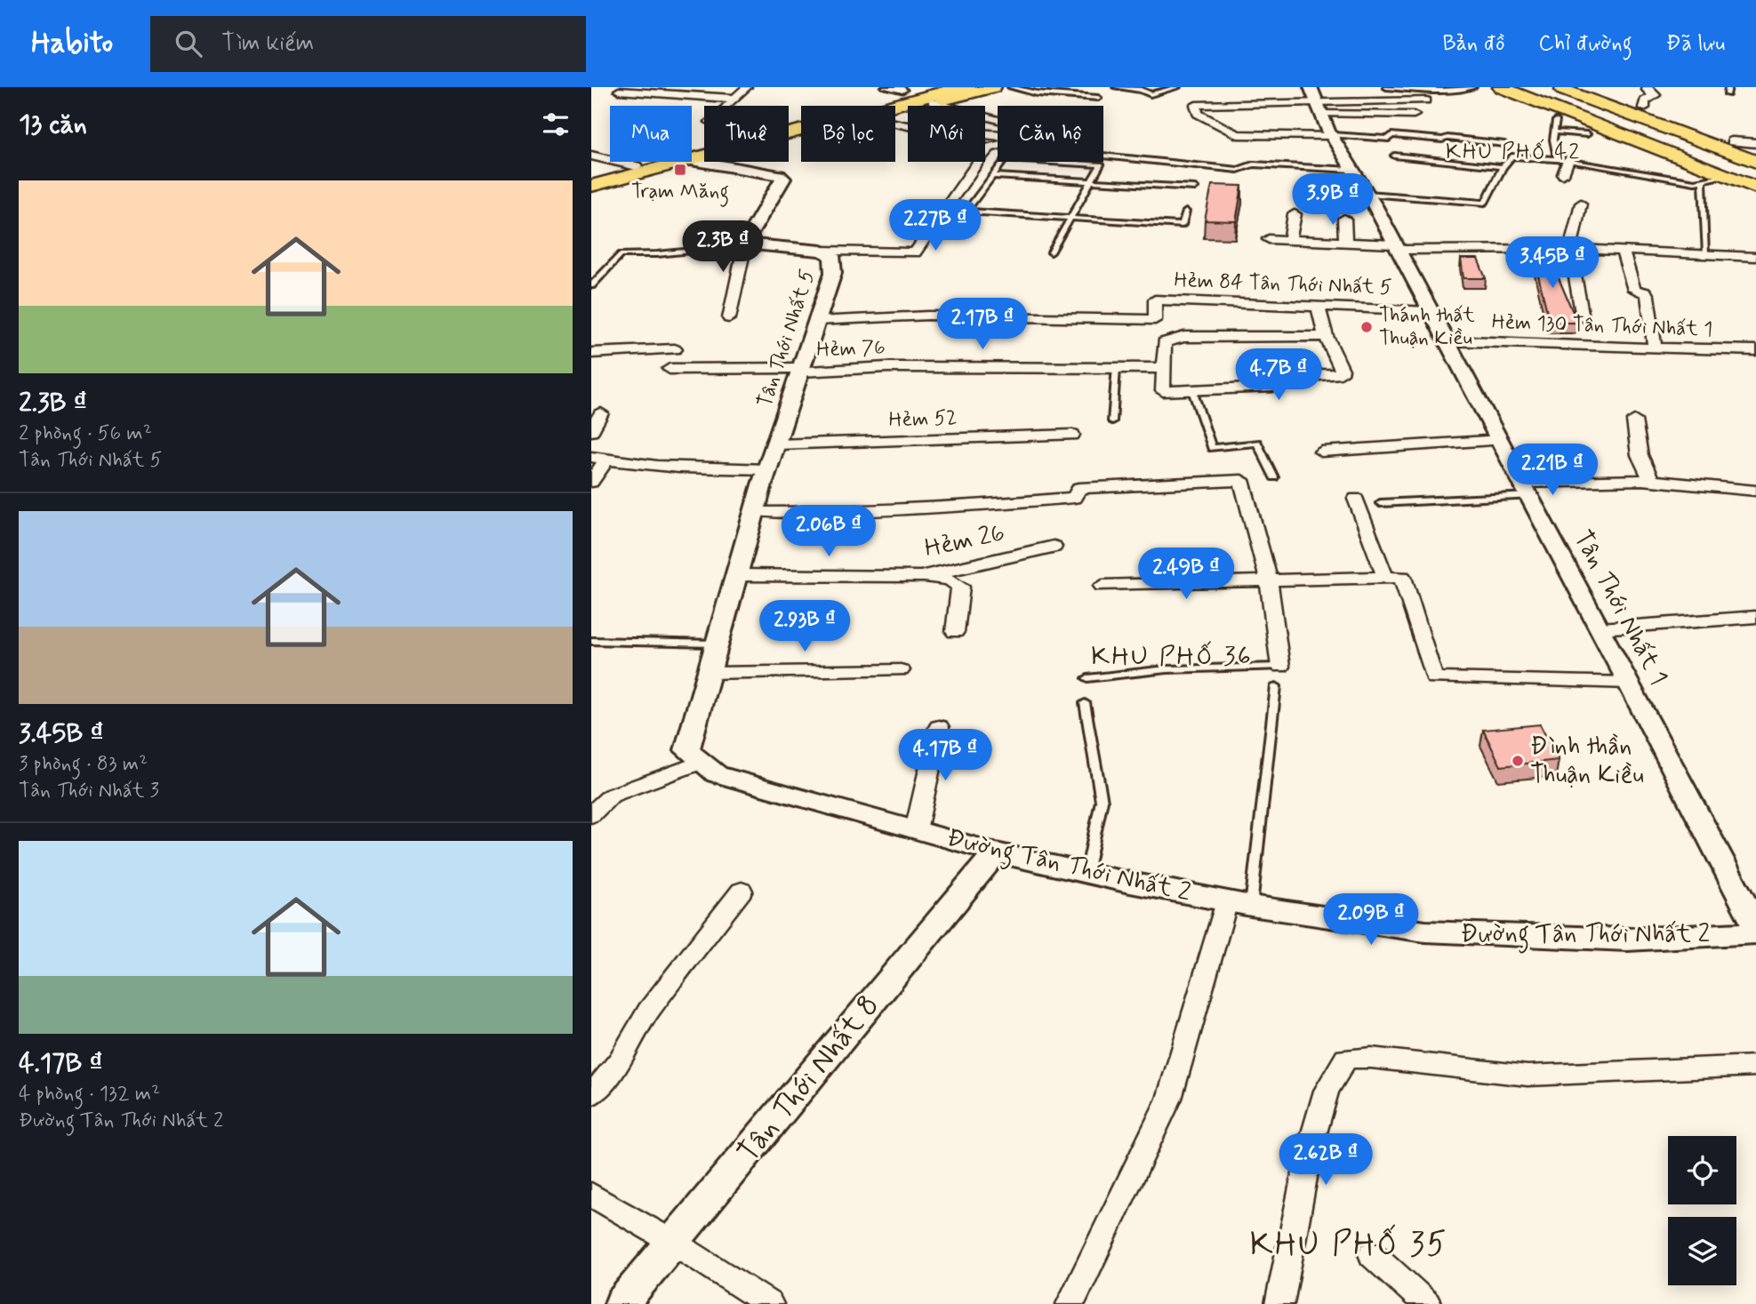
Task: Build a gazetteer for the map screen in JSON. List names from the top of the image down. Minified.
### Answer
{"streets":{"street":["Hẻm 84 Tân Thới Nhất 5","Hẻm 130 Tân Thới Nhất 1","Tân Thới Nhất 5","Hẻm 76","Hẻm 52","Hẻm 26","Tân Thới Nhất 1","Đường Tân Thới Nhất 2","Tân Thới Nhất 8"]},"crossings":[["Hẻm 84 Tân Thới Nhất 5","Tân Thới Nhất 5"],["Hẻm 84 Tân Thới Nhất 5","Tân Thới Nhất 1"],["Hẻm 130 Tân Thới Nhất 1","Tân Thới Nhất 1"],["Tân Thới Nhất 5","Hẻm 76"],["Tân Thới Nhất 5","Hẻm 52"],["Đường Tân Thới Nhất 2","Tân Thới Nhất 8"]],"districts":["KHU PHỐ 42","KHU PHỐ 36","KHU PHỐ 35"],"places":{"transit":["Trạm Măng"],"other":["Thánh thất Thuận Kiều","Đình thần Thuận Kiều"]},"page":{"header":"Habito","search":"Tìm kiếm","nav":["Bản đồ","Chỉ đường","Đã lưu"],"heading":"13 căn","chip":["Mua","Thuê","Bộ lọc","Mới","Căn hộ"],"list":[{"name":"2.3B ₫","note":"2 phòng · 56 m² · Tân Thới Nhất 5"},{"name":"3.45B ₫","note":"3 phòng · 83 m² · Tân Thới Nhất 3"},{"name":"4.17B ₫","note":"4 phòng · 132 m² · Đường Tân Thới Nhất 2"}],"price":["3.9B ₫","2.27B ₫","2.3B ₫","3.45B ₫","2.17B ₫","4.7B ₫","2.21B ₫","2.06B ₫","2.49B ₫","2.93B ₫","4.17B ₫","2.09B ₫","2.62B ₫"]}}
